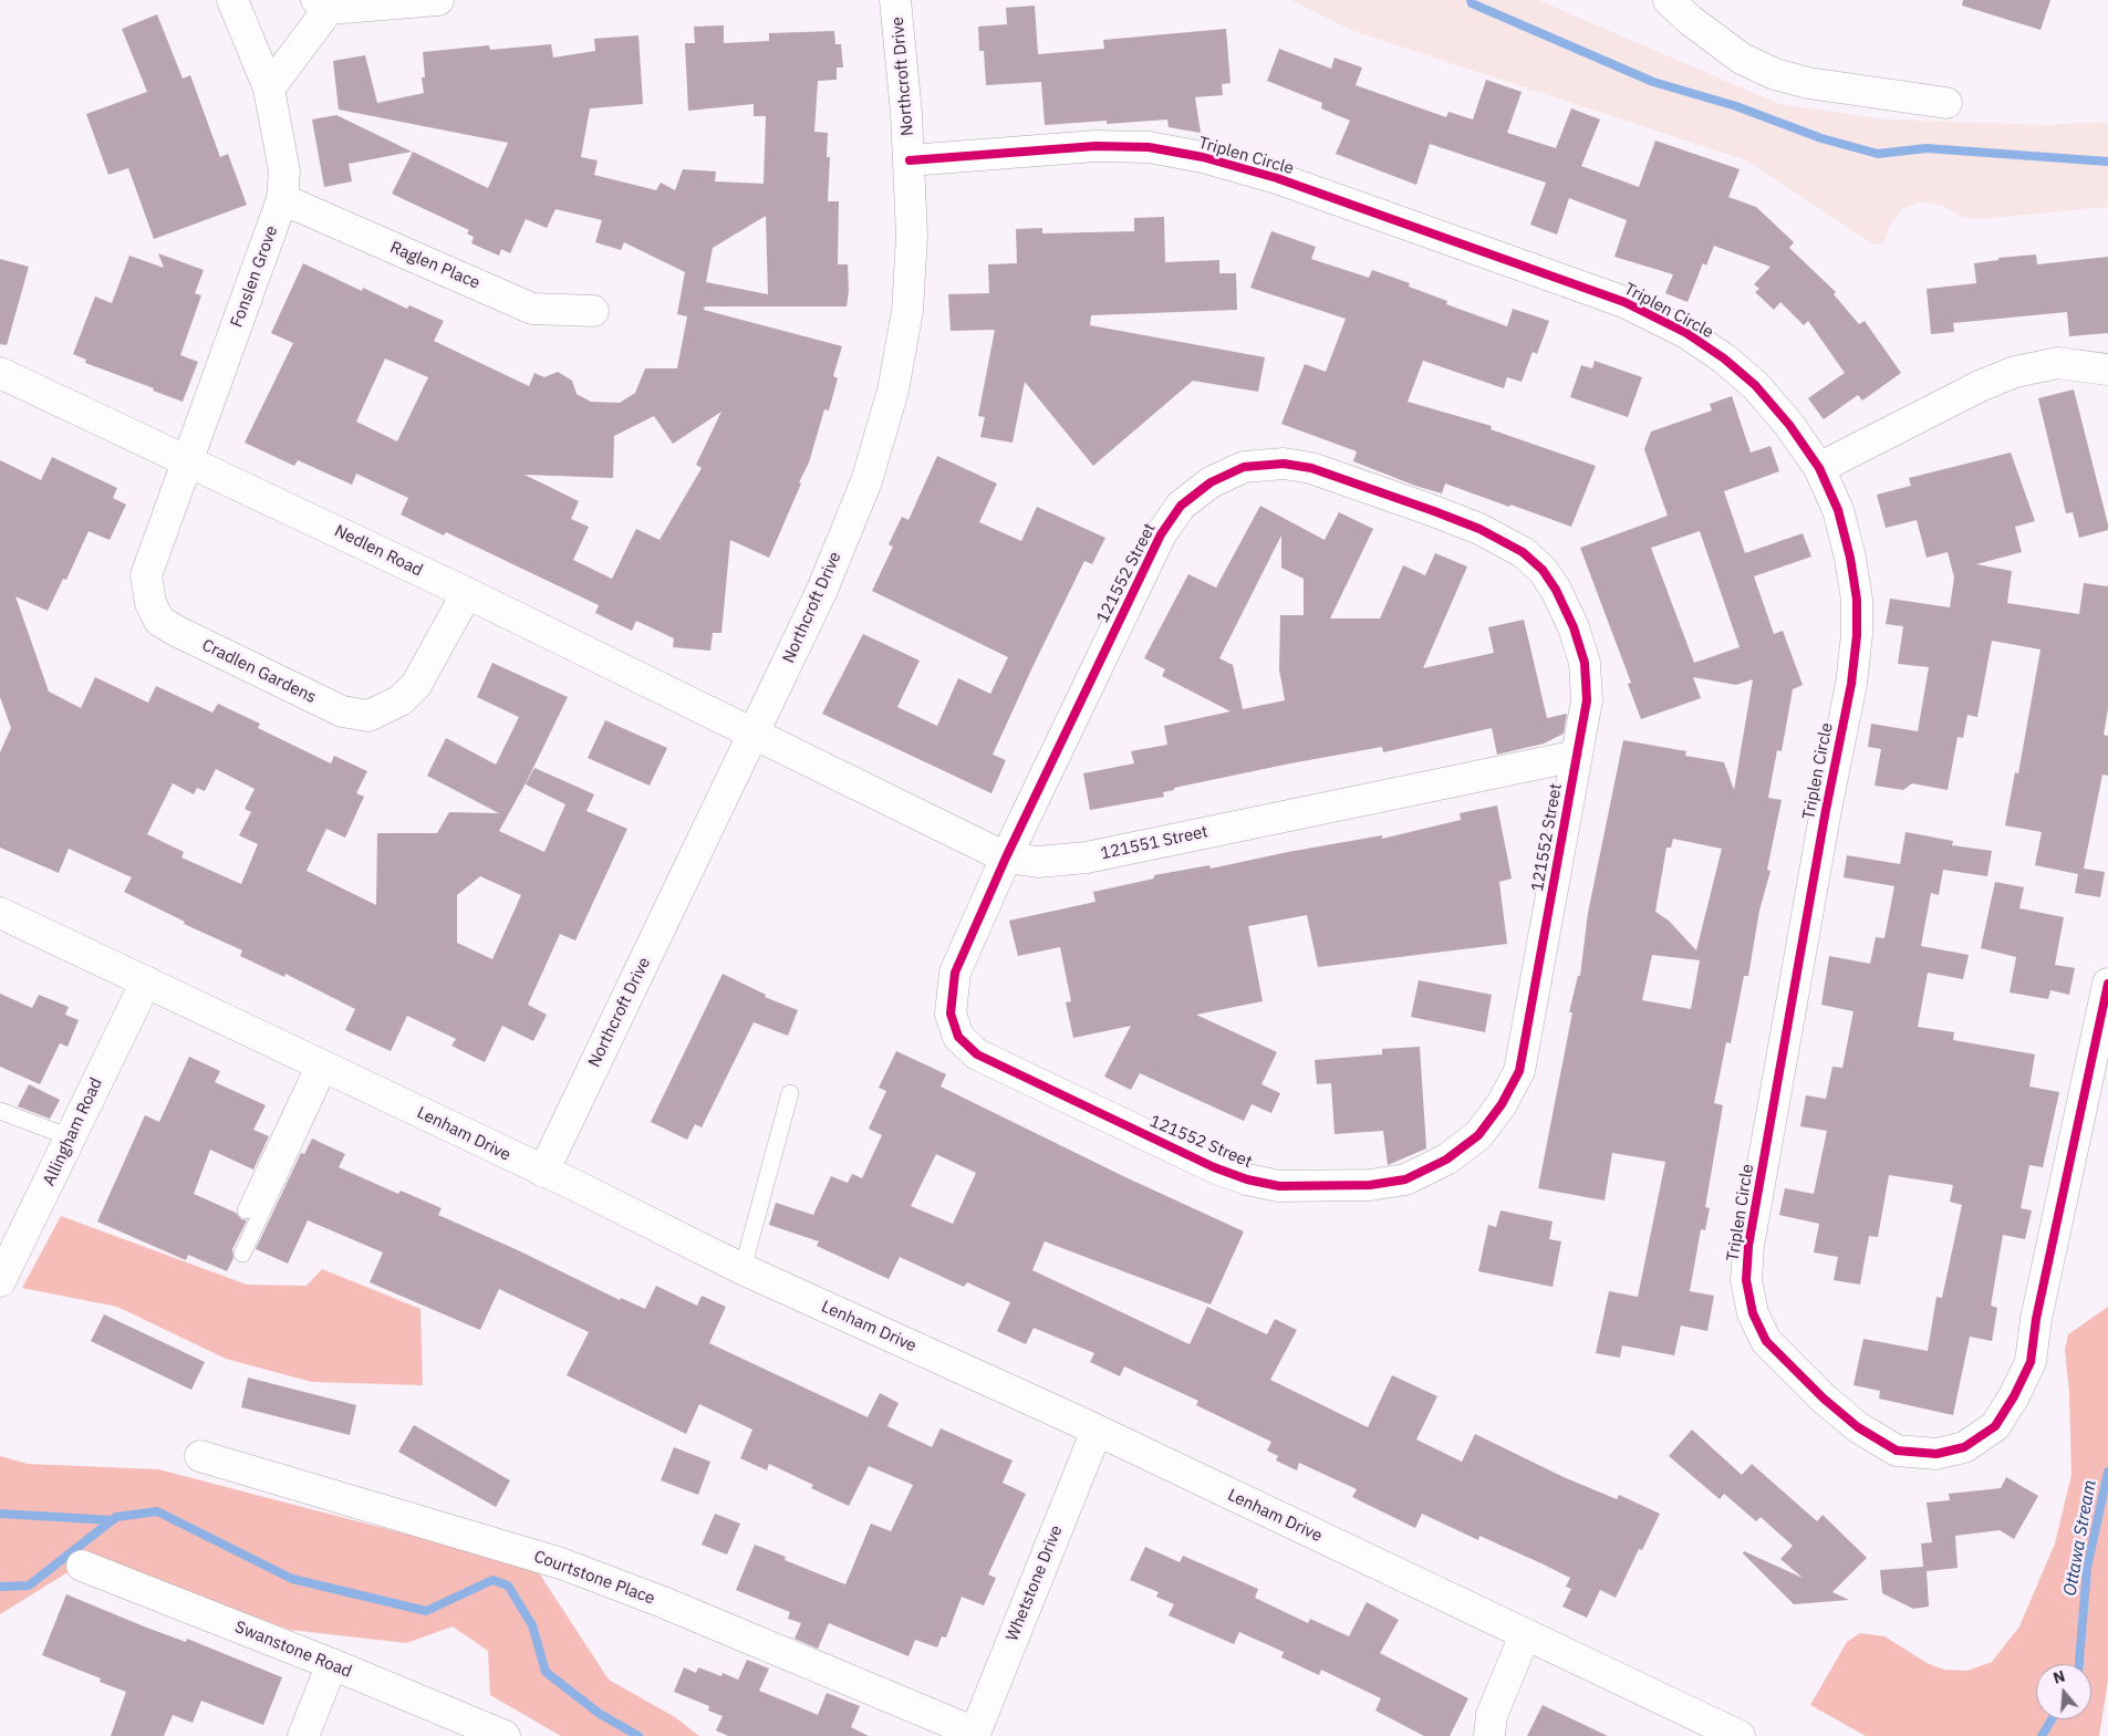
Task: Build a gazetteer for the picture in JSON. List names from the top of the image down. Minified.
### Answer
{"streets":{"street":["Northcroft Drive","Triplen Circle","Raglen Place","Fonslen Grove","Nedlen Road","121552 Street","Cradlen Gardens","121551 Street","Allingham Road","Lenham Drive","Courtstone Place","Whetstone Drive","Swanstone Road"]},"crossings":[["Northcroft Drive","Triplen Circle"],["Northcroft Drive","Nedlen Road"],["Northcroft Drive","121551 Street"],["Northcroft Drive","Lenham Drive"],["Raglen Place","Fonslen Grove"],["Fonslen Grove","Nedlen Road"],["Fonslen Grove","Cradlen Gardens"],["Nedlen Road","Cradlen Gardens"],["Nedlen Road","121551 Street"],["121552 Street","121551 Street"],["Allingham Road","Lenham Drive"],["Lenham Drive","Whetstone Drive"],["Courtstone Place","Whetstone Drive"]],"water":["Ottawa Stream"],"north":"top"}
